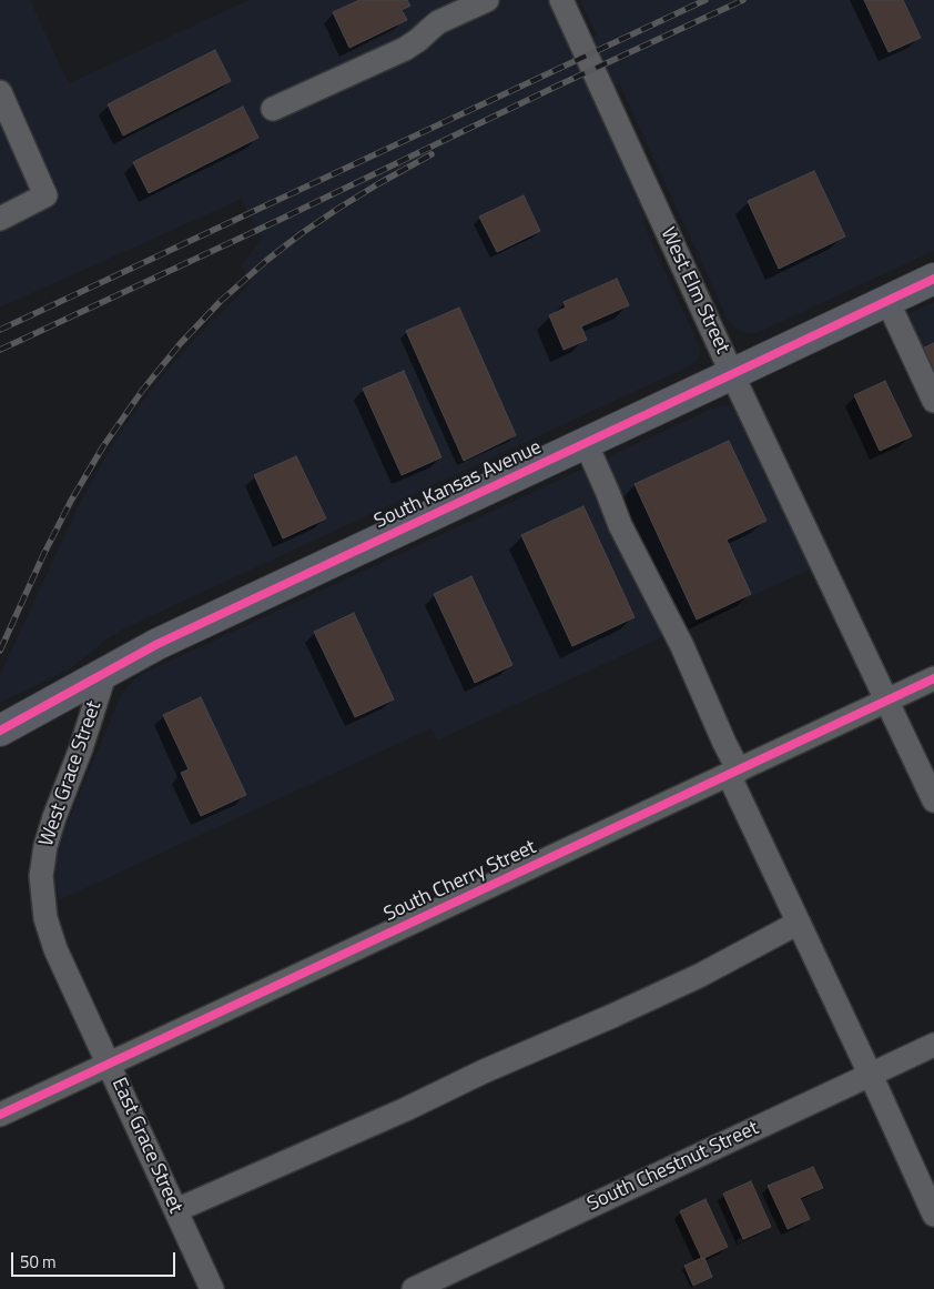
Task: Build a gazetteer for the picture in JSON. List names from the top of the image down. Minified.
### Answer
{"streets":{"main road":["South Kansas Avenue"],"street":["West Elm Street","West Grace Street","South Cherry Street","East Grace Street","South Chestnut Street"]},"crossings":[["West Elm Street","South Kansas Avenue"],["West Elm Street","South Cherry Street"],["South Kansas Avenue","West Grace Street"],["West Grace Street","South Cherry Street"],["West Grace Street","East Grace Street"],["South Cherry Street","East Grace Street"]],"scale_bar":"50 m"}
